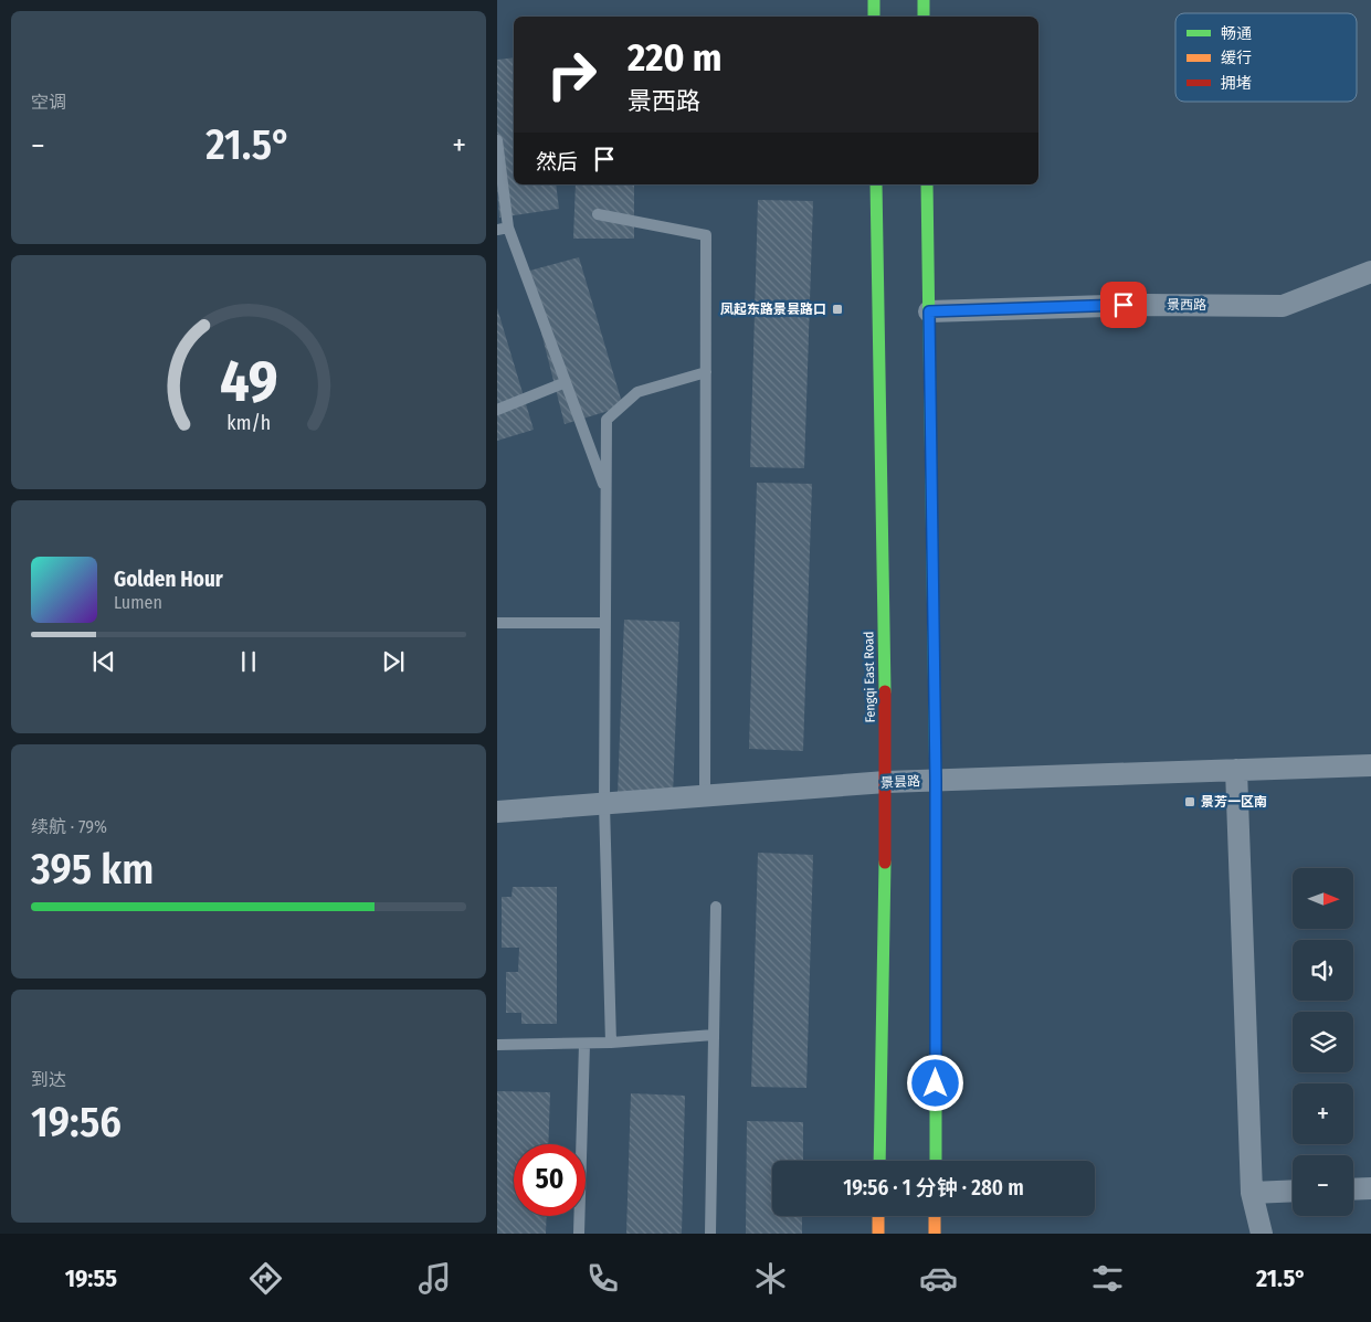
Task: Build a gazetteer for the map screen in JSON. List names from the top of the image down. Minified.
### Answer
{"streets":{"main road":["Fengqi East Road"],"street":["景西路","景昙路"]},"crossings":[["Fengqi East Road","景昙路"]],"places":{"transit":["凤起东路景昙路口","景芳一区南"]},"legend":["畅通","缓行","拥堵"],"north":"right","page":{"tile":["空调",["续航 · 79%","395 km"],["到达","19:56"]],"turn":["220 m","景西路"],"heat":["−","21.5°","+"],"then":"然后","song":["Golden Hour","Lumen"],"map_buttons":["+","−"],"limit":"50","trip":"19:56 · 1 分钟 · 280 m","tabs":["19:55","21.5°"],"gauge":["49","km/h"]}}
